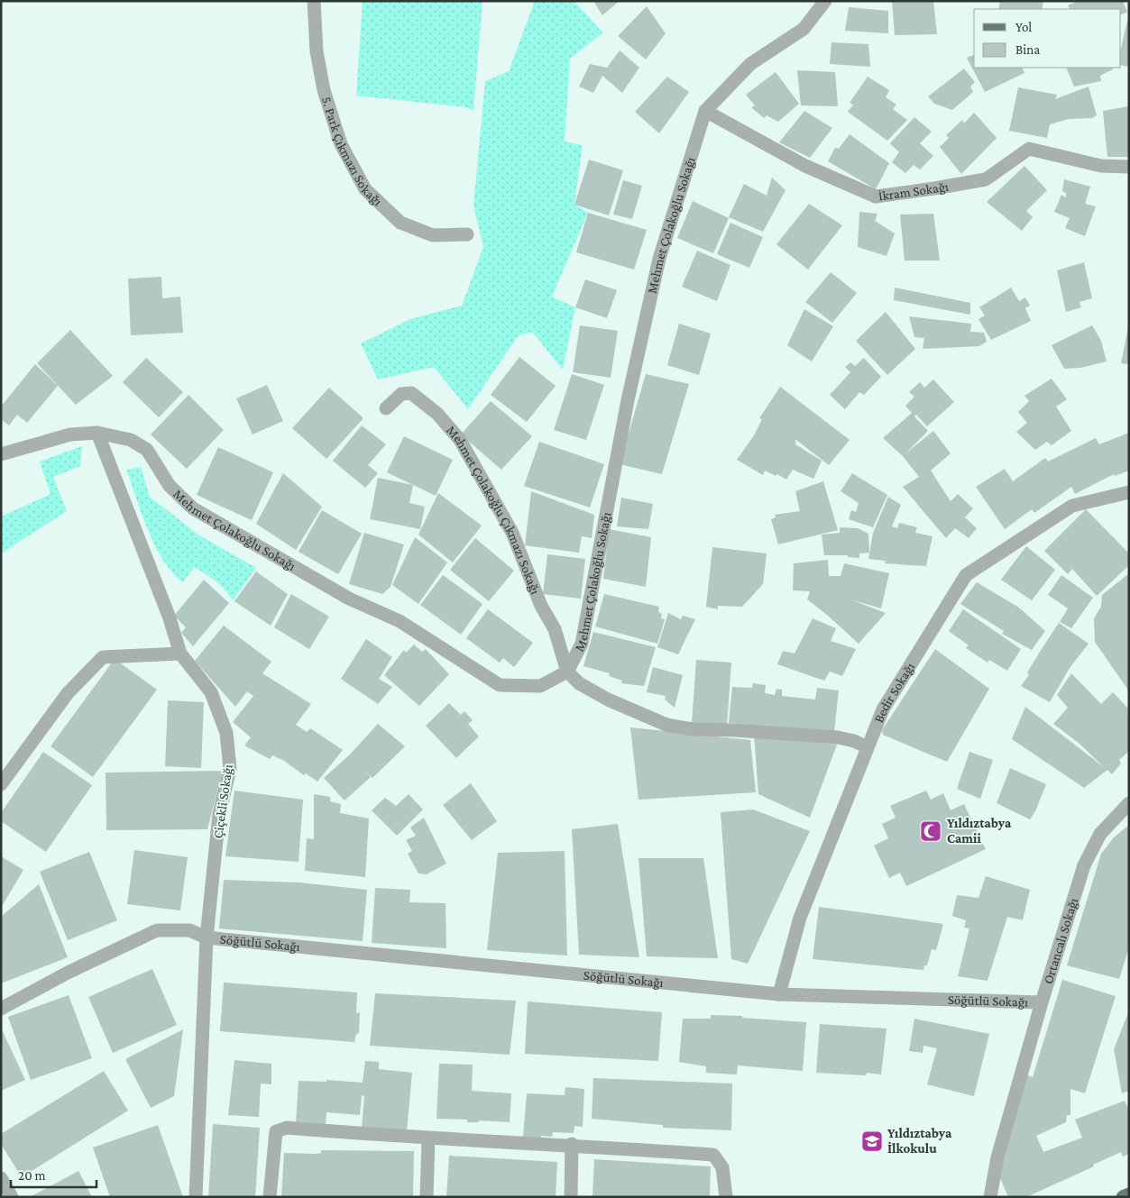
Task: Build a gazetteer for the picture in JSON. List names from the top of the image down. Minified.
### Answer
{"streets":{"street":["5. Park Çıkmazı Sokağı","İkram Sokağı","Mehmet Çolakoğlu Sokağı","Mehmet Çolakoğlu Çıkmazı Sokağı","Bedir Sokağı","Çiçekli Sokağı","Ortancalı Sokağı","Söğütlü Sokağı"]},"crossings":[["İkram Sokağı","Mehmet Çolakoğlu Sokağı"],["Mehmet Çolakoğlu Sokağı","Mehmet Çolakoğlu Çıkmazı Sokağı"],["Mehmet Çolakoğlu Sokağı","Çiçekli Sokağı"],["Bedir Sokağı","Söğütlü Sokağı"],["Çiçekli Sokağı","Söğütlü Sokağı"],["Ortancalı Sokağı","Söğütlü Sokağı"]],"places":{"mosque":["Yıldıztabya Camii"],"school or university":["Yıldıztabya İlkokulu"]},"legend":["Yol","Bina"],"scale_bar":"20 m"}
